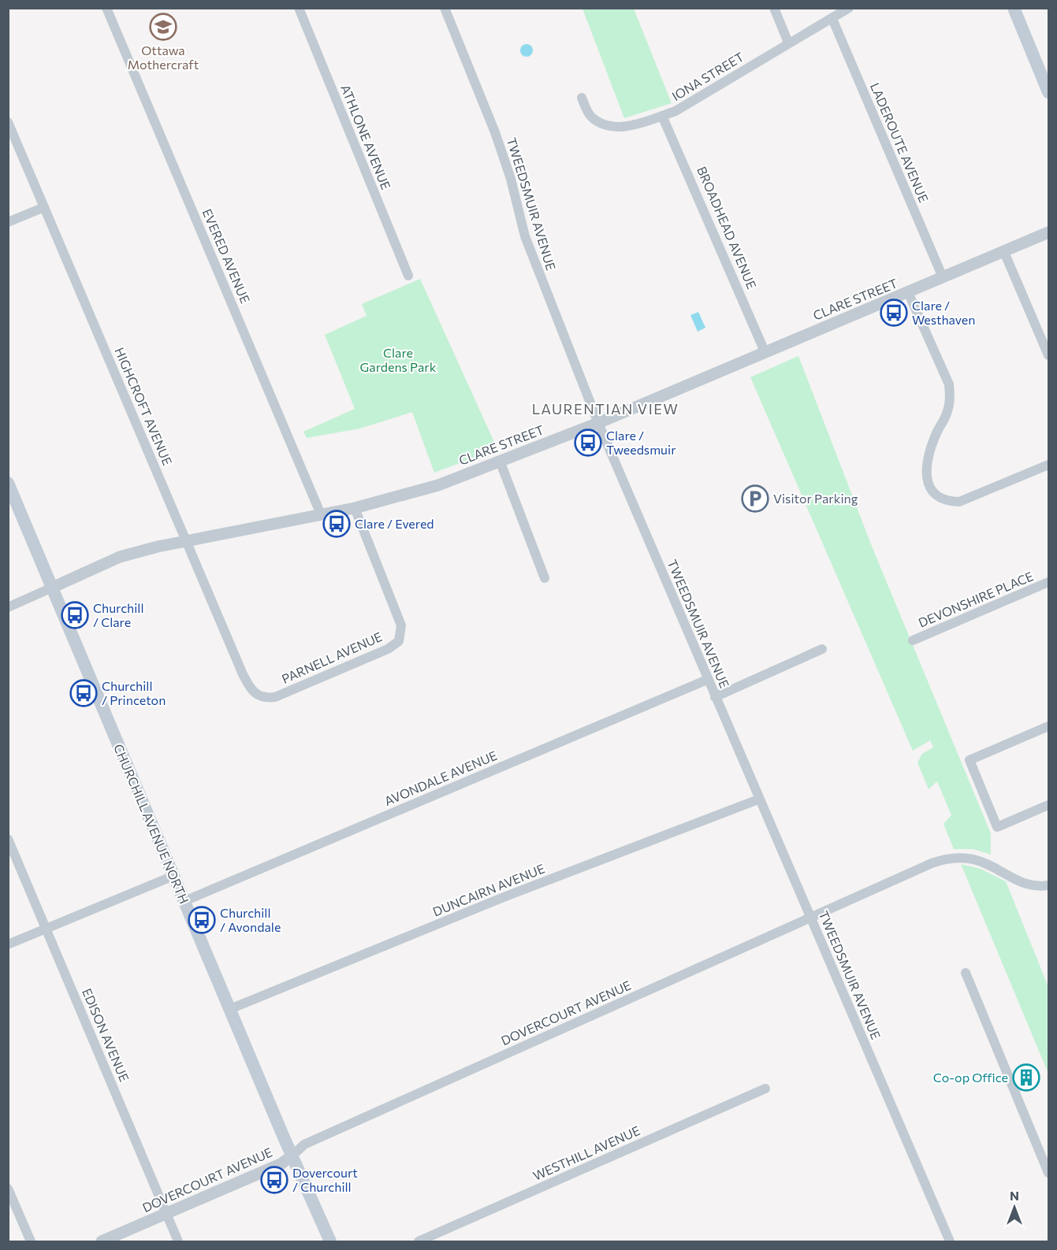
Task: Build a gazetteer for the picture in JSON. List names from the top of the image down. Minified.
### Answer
{"streets":{"main road":["CHURCHILL AVENUE NORTH"],"street":["IONA STREET","ATHLONE AVENUE","LADEROUTE AVENUE","TWEEDSMUIR AVENUE","BROADHEAD AVENUE","EVERED AVENUE","CLARE STREET","HIGHCROFT AVENUE","DEVONSHIRE PLACE","PARNELL AVENUE","AVONDALE AVENUE","DUNCAIRN AVENUE","DOVERCOURT AVENUE","EDISON AVENUE","WESTHILL AVENUE"]},"crossings":[["IONA STREET","LADEROUTE AVENUE"],["IONA STREET","BROADHEAD AVENUE"],["LADEROUTE AVENUE","CLARE STREET"],["TWEEDSMUIR AVENUE","CLARE STREET"],["TWEEDSMUIR AVENUE","AVONDALE AVENUE"],["TWEEDSMUIR AVENUE","DUNCAIRN AVENUE"],["TWEEDSMUIR AVENUE","DOVERCOURT AVENUE"],["BROADHEAD AVENUE","CLARE STREET"],["EVERED AVENUE","CLARE STREET"],["CLARE STREET","HIGHCROFT AVENUE"],["CLARE STREET","PARNELL AVENUE"],["CLARE STREET","CHURCHILL AVENUE NORTH"],["HIGHCROFT AVENUE","PARNELL AVENUE"],["AVONDALE AVENUE","CHURCHILL AVENUE NORTH"],["CHURCHILL AVENUE NORTH","DUNCAIRN AVENUE"],["CHURCHILL AVENUE NORTH","DOVERCOURT AVENUE"],["DOVERCOURT AVENUE","EDISON AVENUE"]],"districts":["LAURENTIAN VIEW"],"parks":["Clare Gardens Park"],"places":{"school or university":["Ottawa Mothercraft"],"bus stop":["Clare / Westhaven","Clare / Tweedsmuir","Clare / Evered","Churchill / Clare","Churchill / Princeton","Churchill / Avondale","Dovercourt / Churchill"],"parking":["Visitor Parking"],"building":["Co-op Office"]},"north":"top"}
